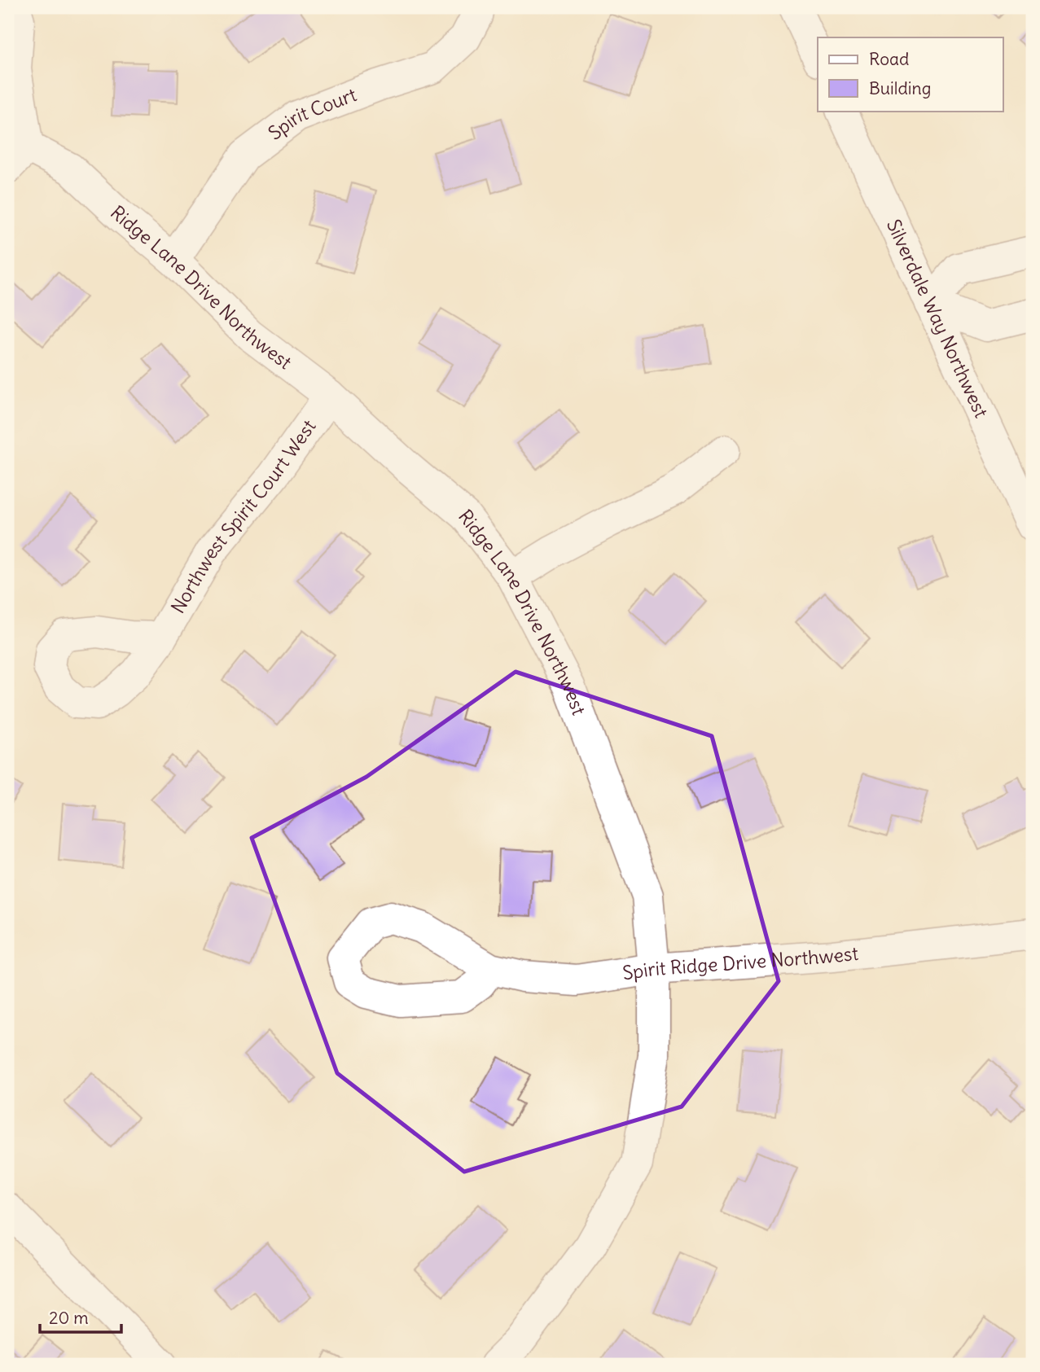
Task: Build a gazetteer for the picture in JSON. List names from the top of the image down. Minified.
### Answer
{"streets":{"street":["Spirit Court","Ridge Lane Drive Northwest","Silverdale Way Northwest","Northwest Spirit Court West","Spirit Ridge Drive Northwest"]},"crossings":[["Spirit Court","Ridge Lane Drive Northwest"],["Ridge Lane Drive Northwest","Northwest Spirit Court West"],["Ridge Lane Drive Northwest","Spirit Ridge Drive Northwest"]],"legend":["Road","Building"],"scale_bar":"20 m"}
